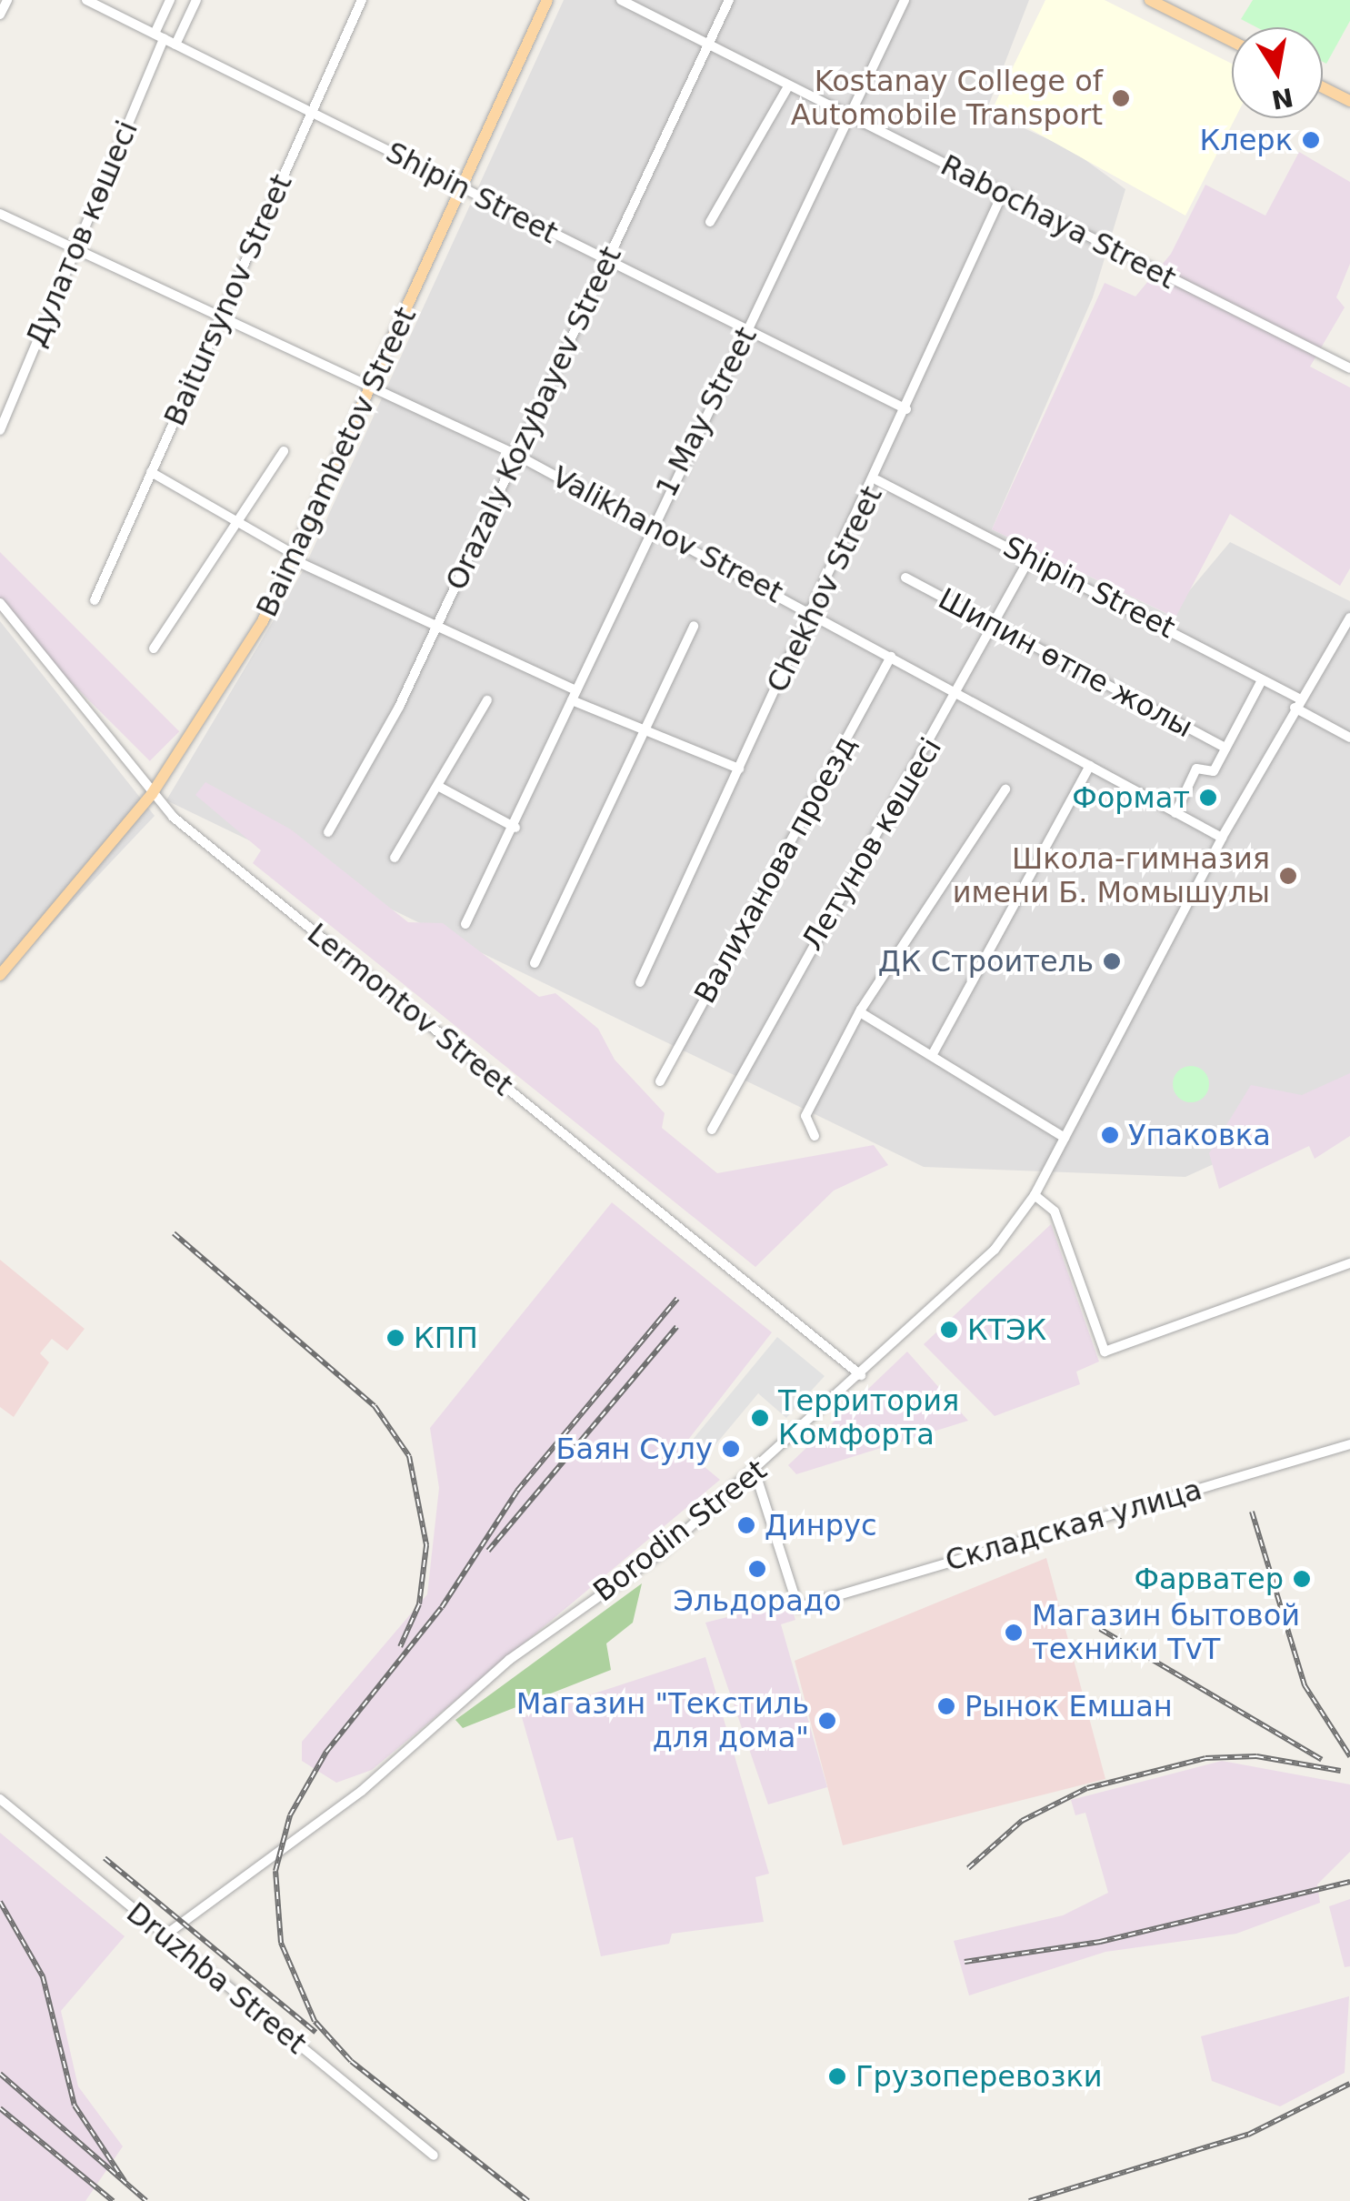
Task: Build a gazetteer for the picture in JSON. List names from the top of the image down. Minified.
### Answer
{"streets":{"main road":["Baimagambetov Street"],"street":["Shipin Street","Rabochaya Street","Дулатов көшесі","Baitursynov Street","1 May Street","Orazaly Kozybayev Street","Valikhanov Street","Chekhov Street","Шипин өтпе жолы","Летунов көшесі","Валиханова проезд","Lermontov Street","Складская улица","Borodin Street","Druzhba Street"]},"crossings":[["Shipin Street","Дулатов көшесі"],["Shipin Street","Baitursynov Street"],["Shipin Street","1 May Street"],["Shipin Street","Orazaly Kozybayev Street"],["Shipin Street","Baimagambetov Street"],["Shipin Street","Chekhov Street"],["Shipin Street","Летунов көшесі"],["Shipin Street","Borodin Street"],["Rabochaya Street","1 May Street"],["Rabochaya Street","Orazaly Kozybayev Street"],["Rabochaya Street","Chekhov Street"],["Дулатов көшесі","Valikhanov Street"],["Baitursynov Street","Valikhanov Street"],["1 May Street","Valikhanov Street"],["Orazaly Kozybayev Street","Valikhanov Street"],["Baimagambetov Street","Valikhanov Street"],["Baimagambetov Street","Lermontov Street"],["Valikhanov Street","Chekhov Street"],["Valikhanov Street","Летунов көшесі"],["Valikhanov Street","Валиханова проезд"],["Valikhanov Street","Borodin Street"],["Шипин өтпе жолы","Летунов көшесі"],["Lermontov Street","Borodin Street"],["Складская улица","Borodin Street"],["Borodin Street","Druzhba Street"]],"places":["Kostanay College of Automobile Transport","Клерк","Формат","Школа-гимназия имени Б. Момышулы","ДК Строитель","Упаковка","КТЭК","КПП","Территория Комфорта","Баян Сулу","Динрус","Эльдорадо","Фарватер","Магазин бытовой техники TvT","Рынок Емшан","Магазин \"Текстиль для дома\"","Грузоперевозки"],"north":"bottom"}
